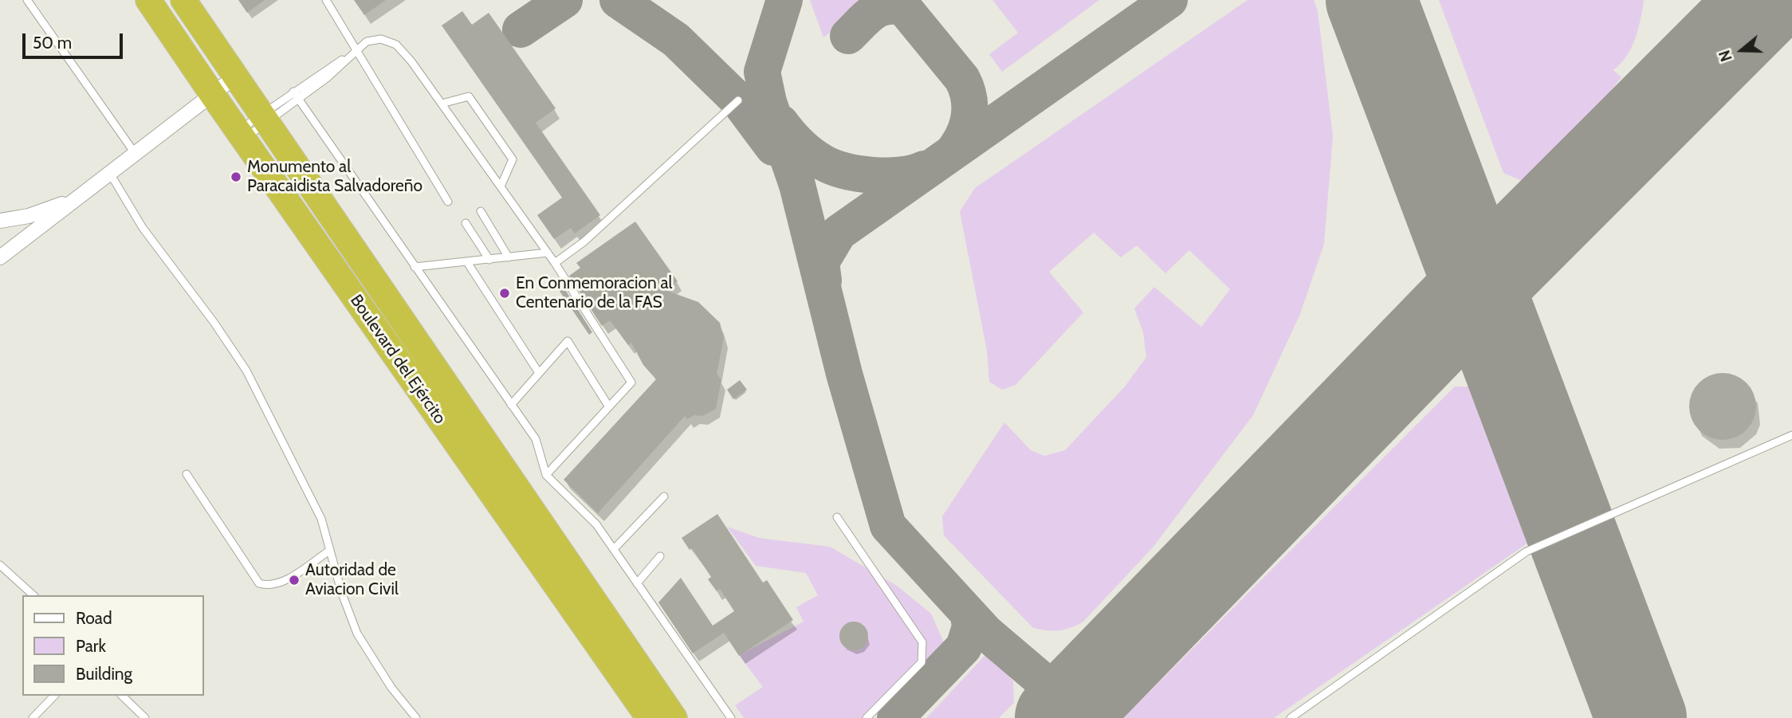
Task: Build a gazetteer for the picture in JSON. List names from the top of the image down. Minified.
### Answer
{"streets":{"highway":["Boulevard del Ejército"]},"places":["Monumento al Paracaidista Salvadoreño","En Conmemoracion al Centenario de la FAS","Autoridad de Aviacion Civil"],"legend":["Road","Park","Building"],"scale_bar":"50 m","north":"left"}
